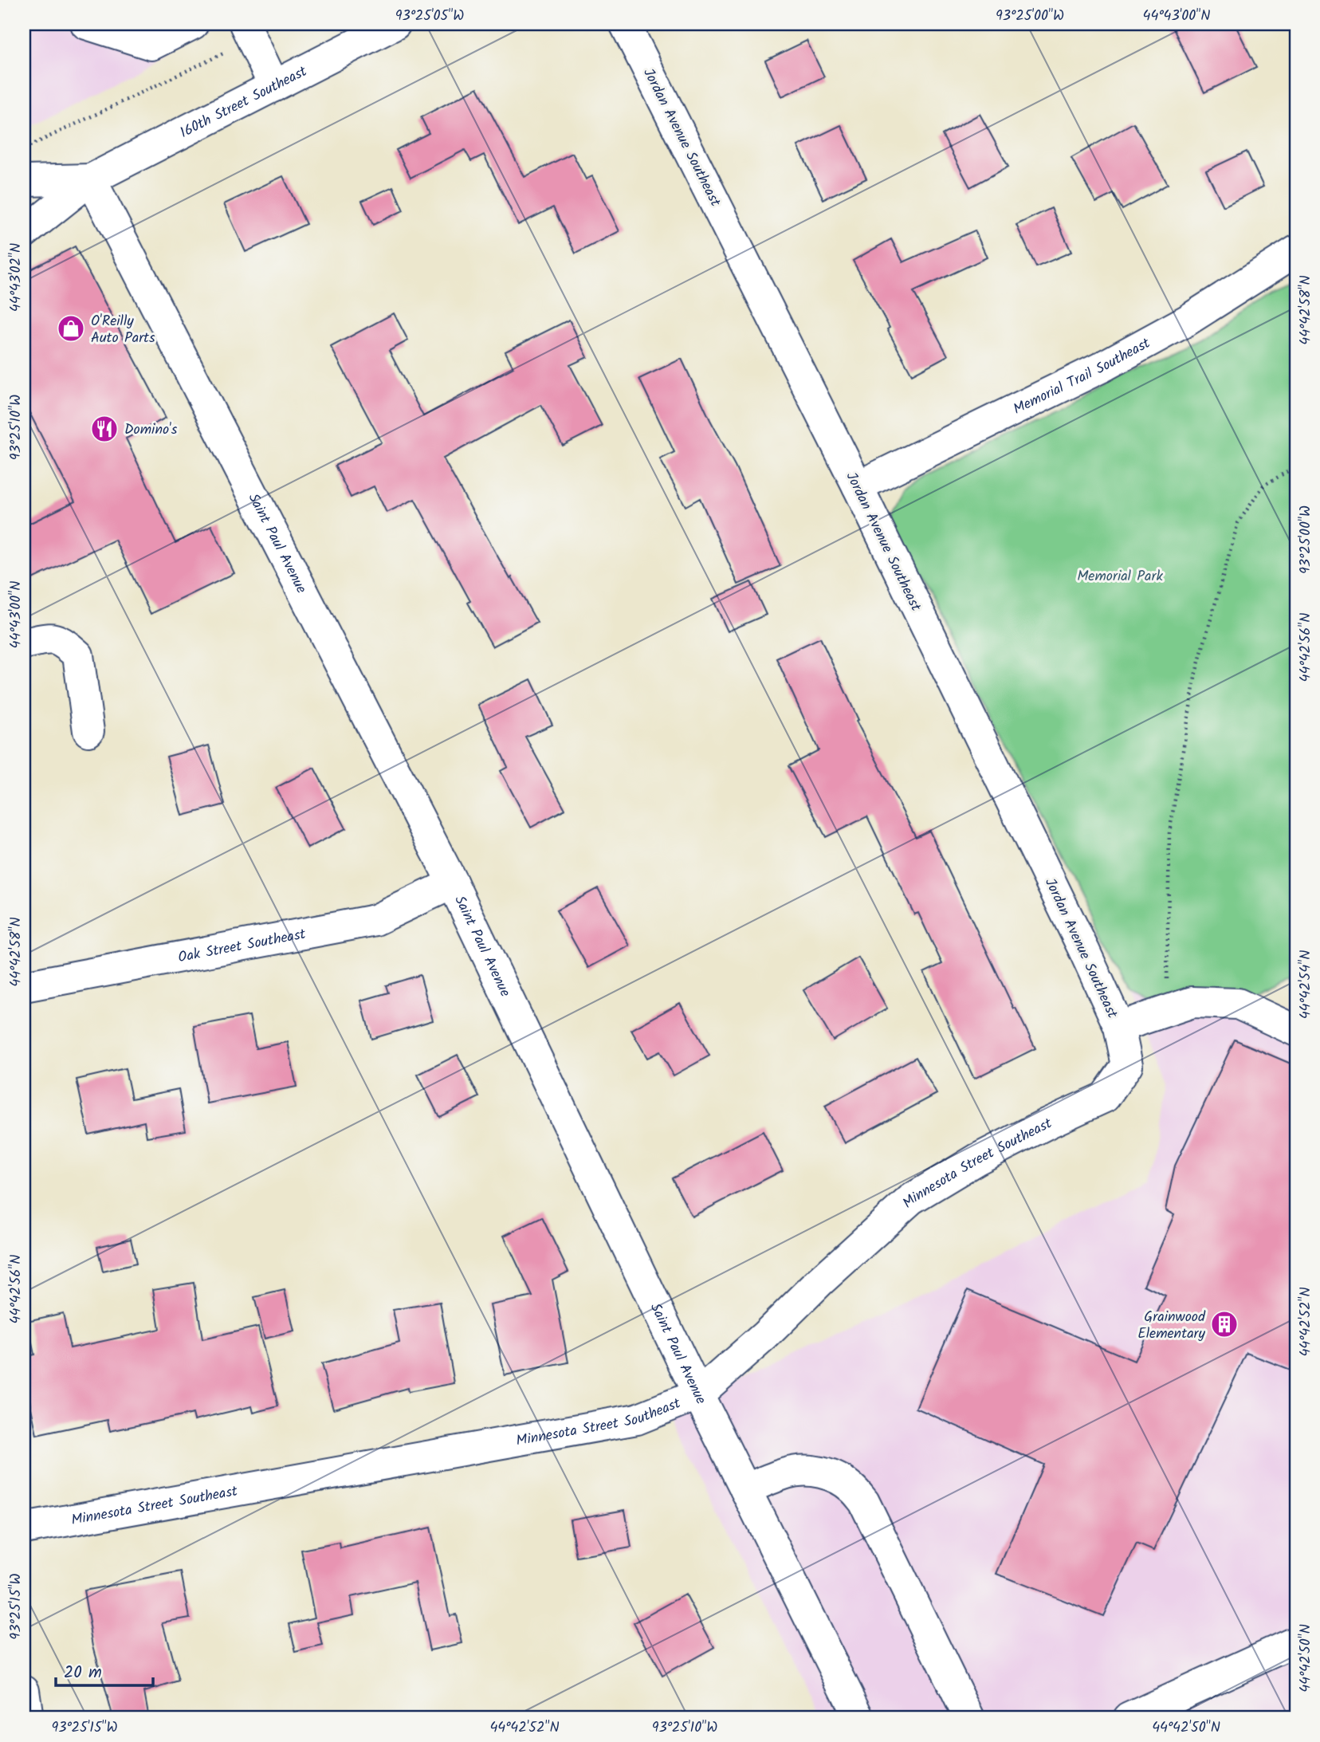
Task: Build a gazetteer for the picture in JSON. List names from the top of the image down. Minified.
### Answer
{"streets":{"street":["160th Street Southeast","Jordan Avenue Southeast","Memorial Trail Southeast","Saint Paul Avenue","Oak Street Southeast","Minnesota Street Southeast"]},"crossings":[["160th Street Southeast","Saint Paul Avenue"],["Jordan Avenue Southeast","Memorial Trail Southeast"],["Jordan Avenue Southeast","Minnesota Street Southeast"],["Saint Paul Avenue","Oak Street Southeast"],["Saint Paul Avenue","Minnesota Street Southeast"]],"parks":["Memorial Park"],"places":{"shop":["O'Reilly Auto Parts"],"restaurant":["Domino's"],"building":["Grainwood Elementary"]},"scale_bar":"20 m","coordinates":["93°25'05\"W","93°25'00\"W","44°43'00\"N","44°43'02\"N","44°42'58\"N","93°25'10\"W","44°42'56\"N","44°42'54\"N","44°42'52\"N","93°25'15\"W","44°42'50\"N"]}
